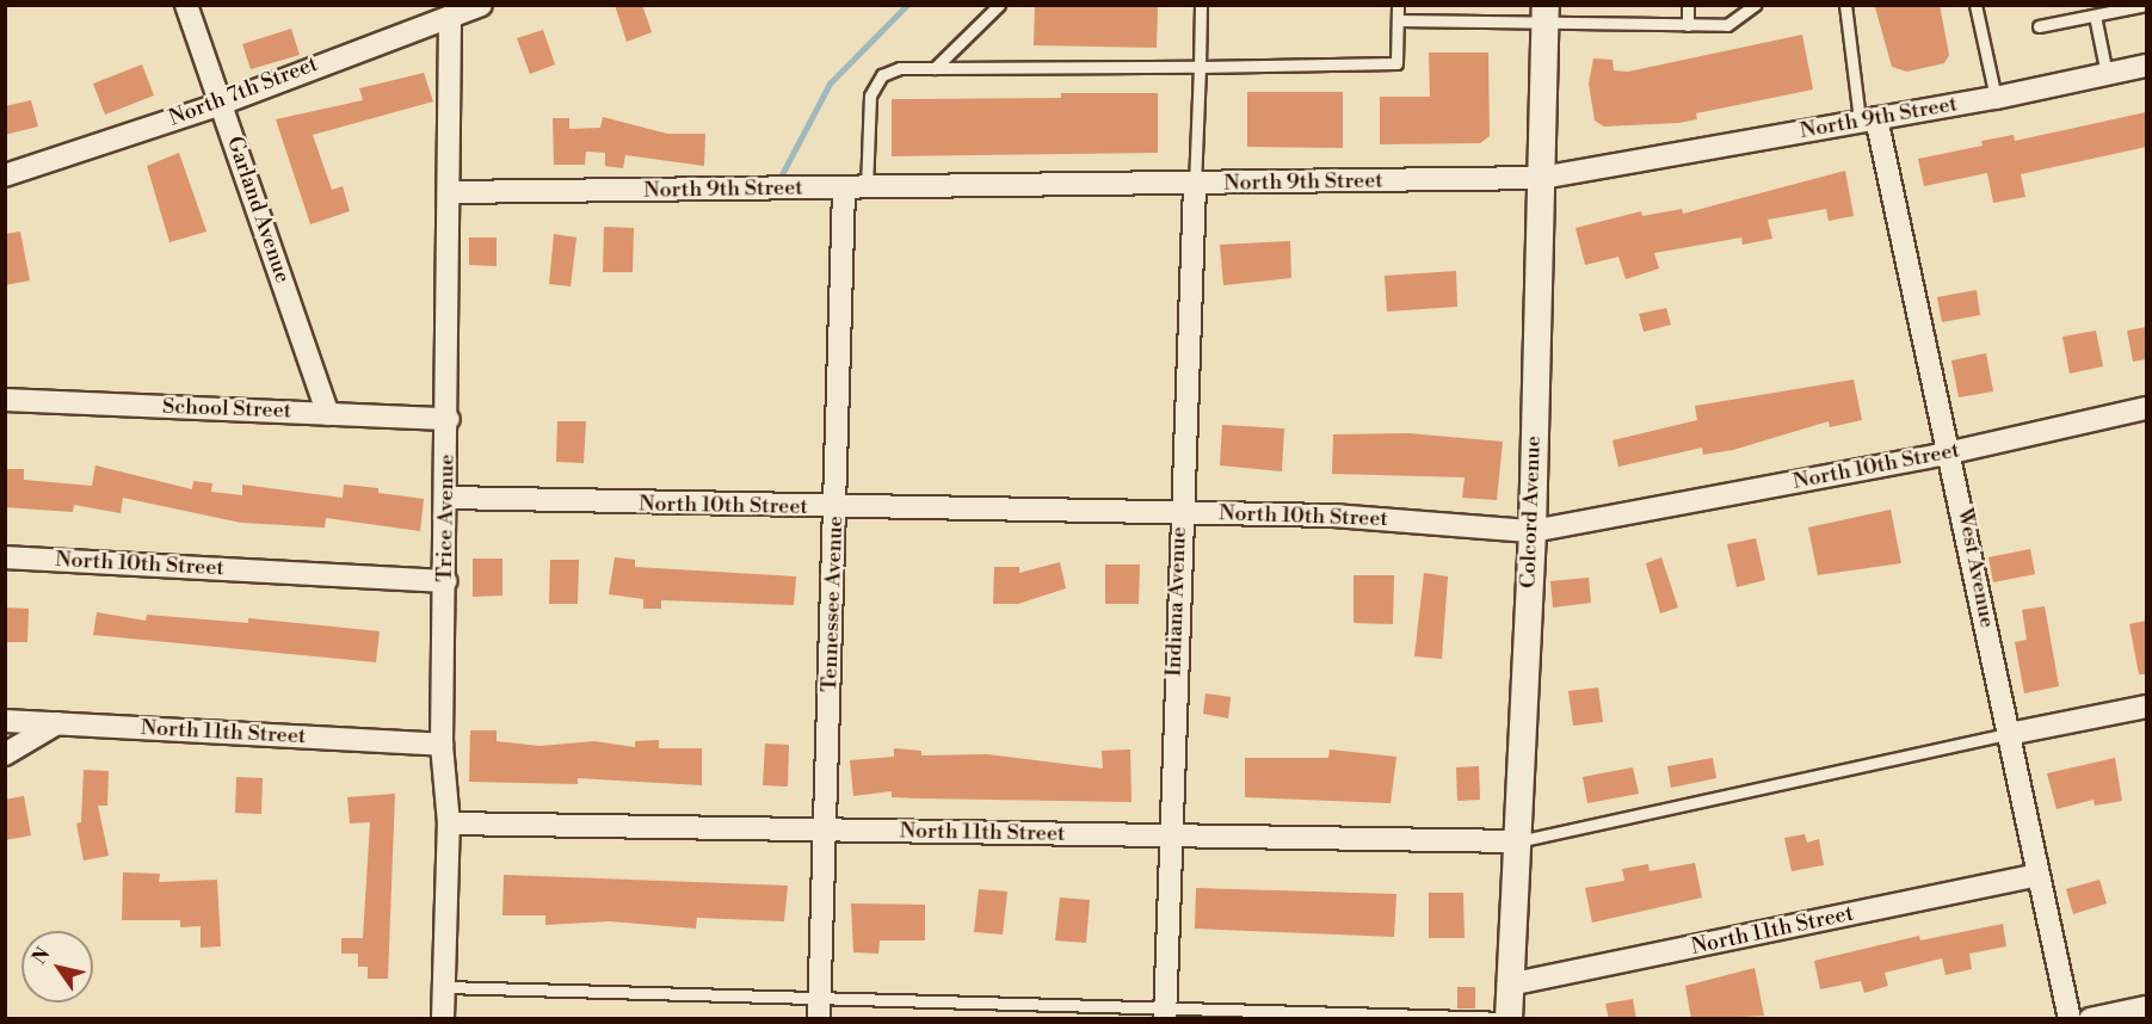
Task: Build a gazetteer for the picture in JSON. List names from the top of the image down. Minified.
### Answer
{"streets":{"street":["North 7th Street","North 9th Street","Garland Avenue","School Street","North 10th Street","Colcord Avenue","Trice Avenue","West Avenue","Indiana Avenue","Tennessee Avenue","North 11th Street"]},"crossings":[["North 7th Street","Garland Avenue"],["North 7th Street","Trice Avenue"],["North 9th Street","Colcord Avenue"],["North 9th Street","Trice Avenue"],["North 9th Street","West Avenue"],["North 9th Street","Indiana Avenue"],["North 9th Street","Tennessee Avenue"],["Garland Avenue","School Street"],["School Street","Trice Avenue"],["North 10th Street","Colcord Avenue"],["North 10th Street","Trice Avenue"],["North 10th Street","West Avenue"],["North 10th Street","Indiana Avenue"],["North 10th Street","Tennessee Avenue"],["Colcord Avenue","North 11th Street"],["Trice Avenue","North 11th Street"],["West Avenue","North 11th Street"],["Indiana Avenue","North 11th Street"],["Tennessee Avenue","North 11th Street"]],"north":"top left"}
